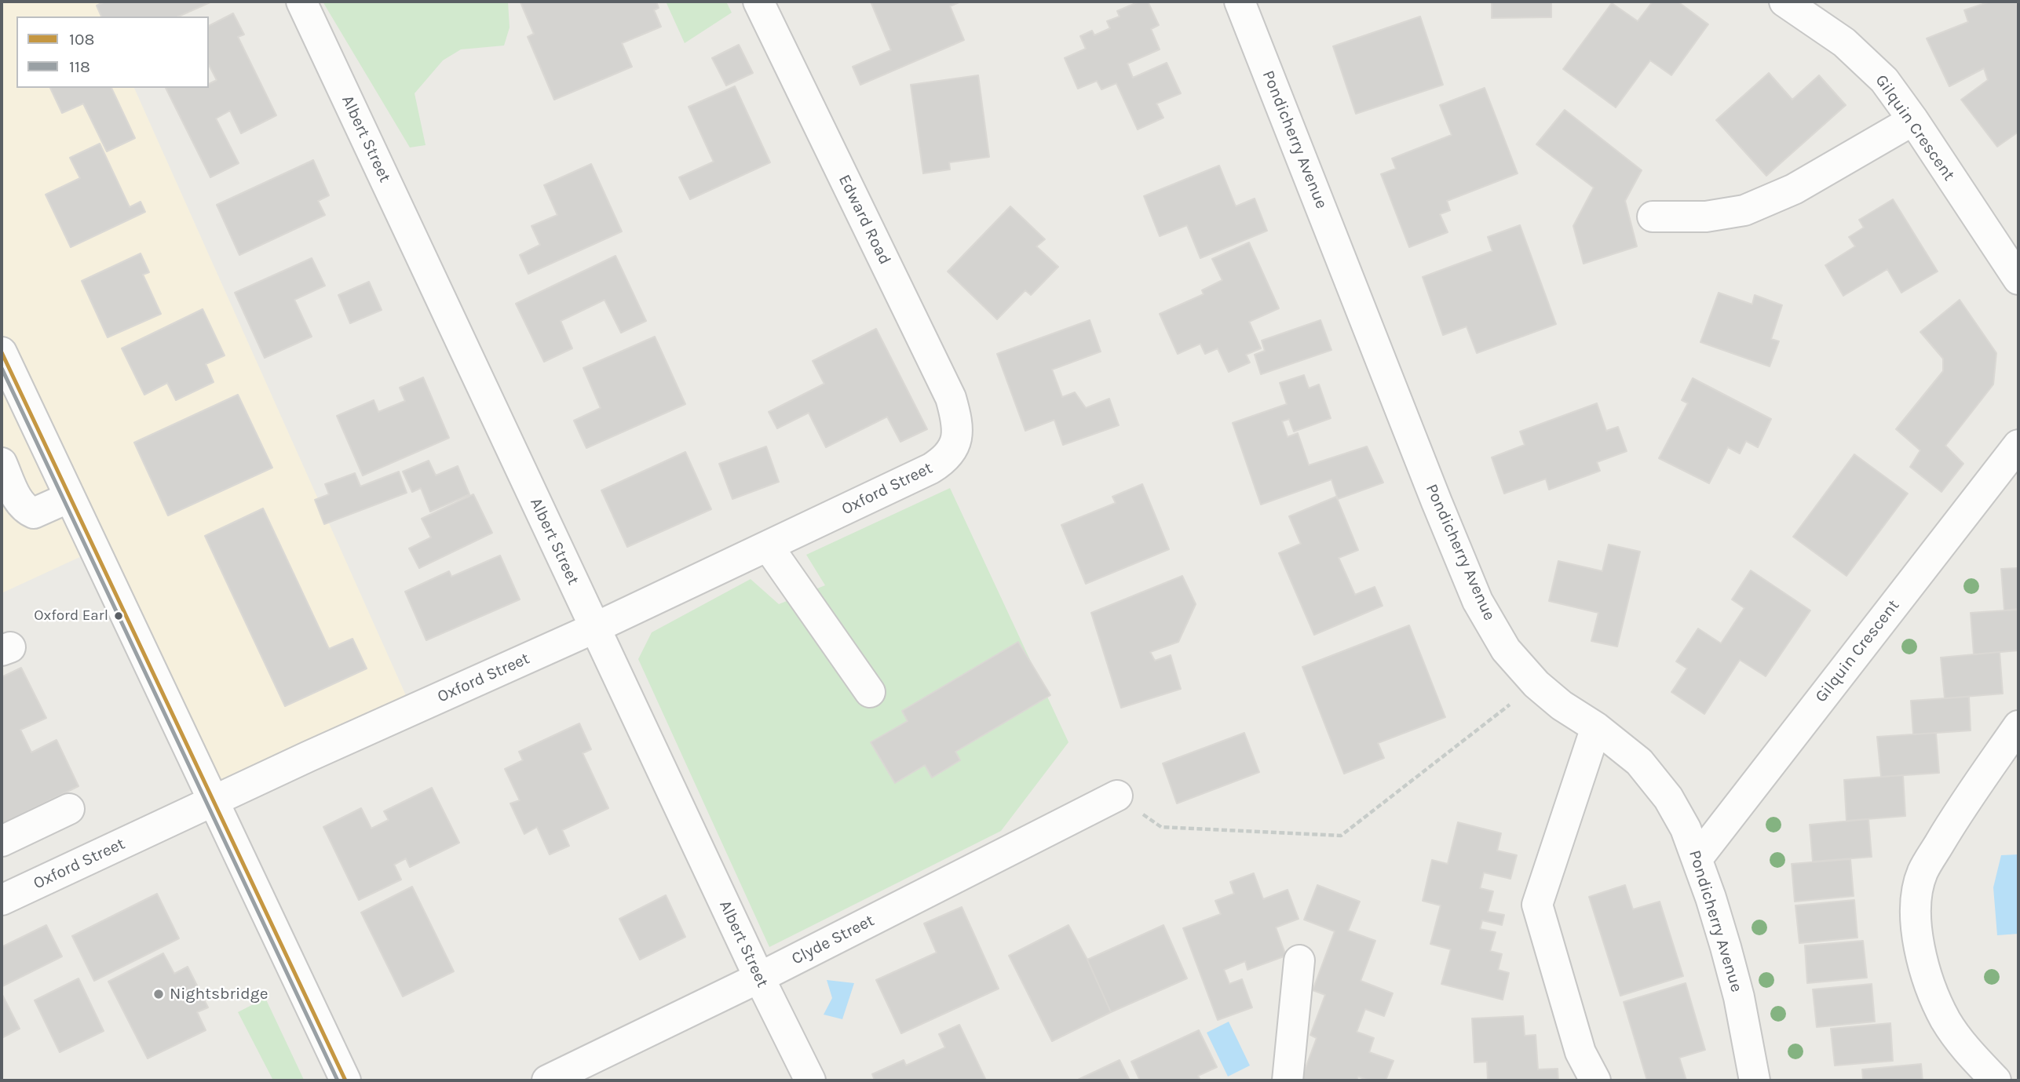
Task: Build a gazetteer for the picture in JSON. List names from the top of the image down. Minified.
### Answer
{"streets":{"street":["Gilquin Crescent","Albert Street","Pondicherry Avenue","Edward Road","Oxford Street","Clyde Street"]},"crossings":[["Gilquin Crescent","Pondicherry Avenue"],["Albert Street","Oxford Street"],["Albert Street","Clyde Street"],["Edward Road","Oxford Street"]],"places":["Oxford Earl","Nightsbridge"],"lines":["transit line 108","transit line 118"],"legend":["108","118"]}
